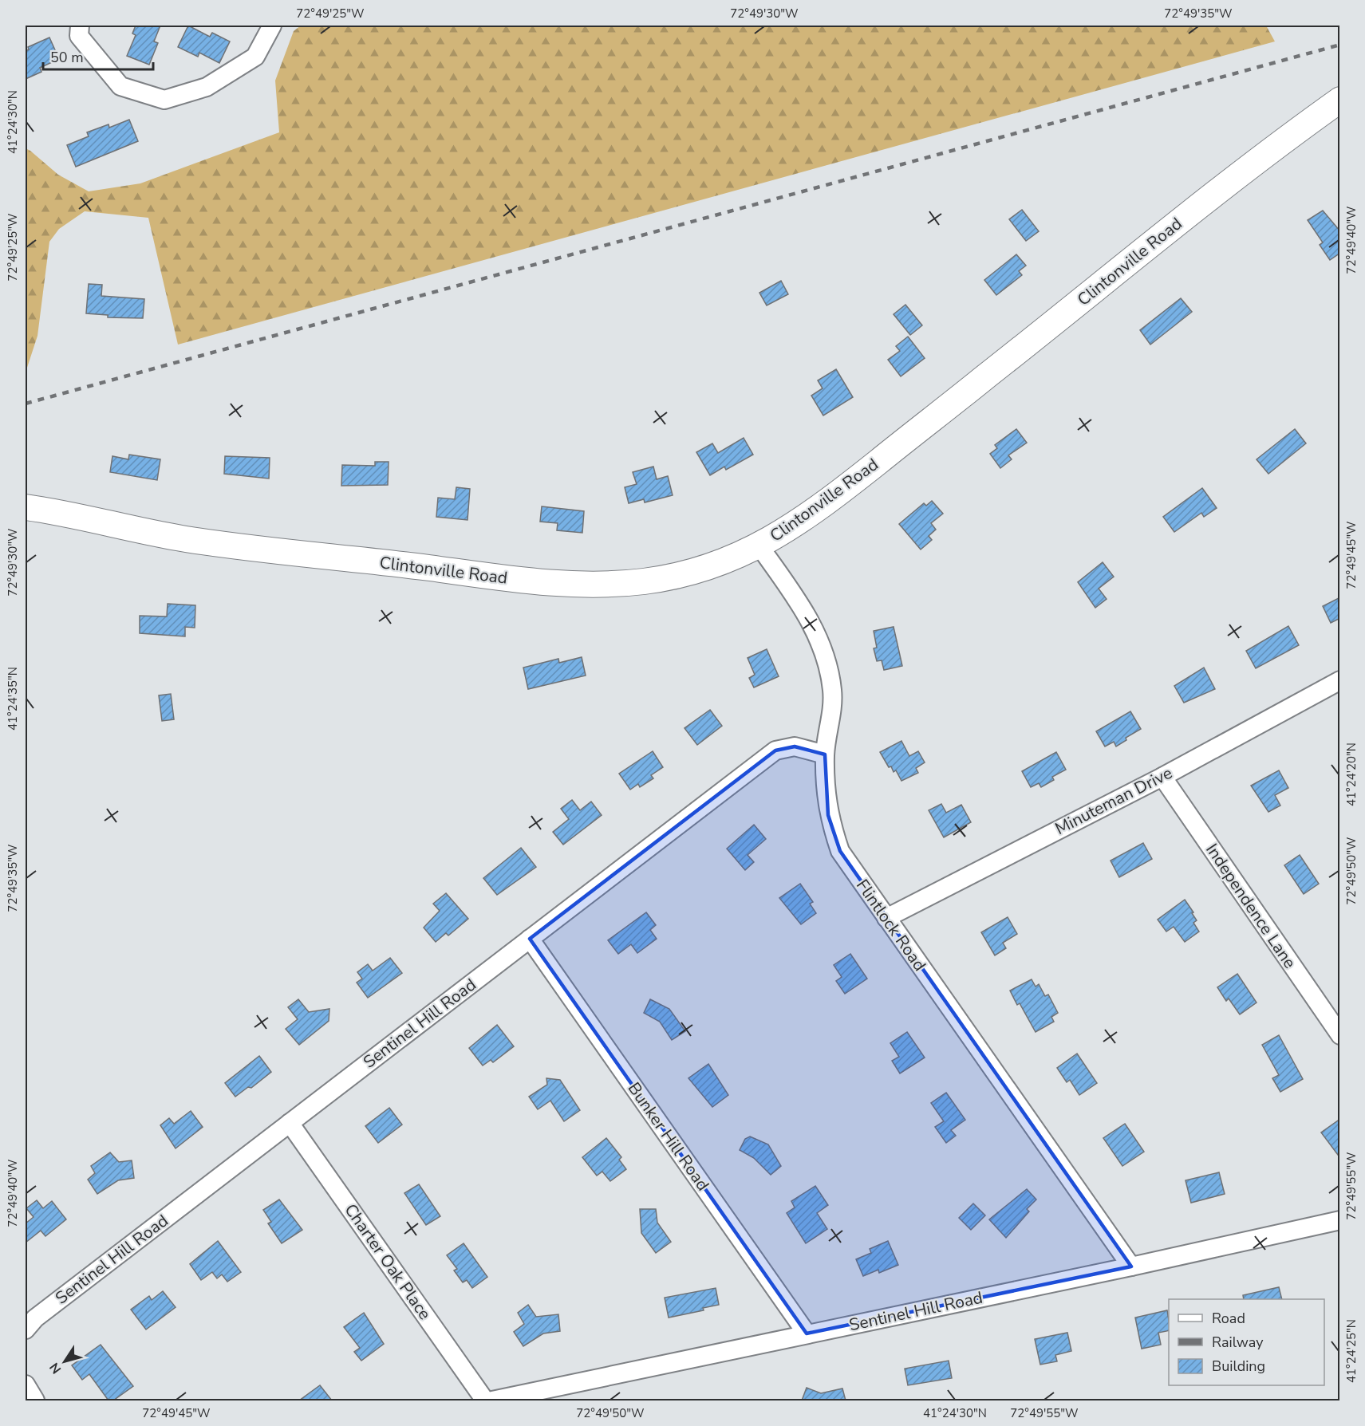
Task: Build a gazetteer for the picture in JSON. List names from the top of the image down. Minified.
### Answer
{"streets":{"street":["Clintonville Road","Minuteman Drive","Independence Lane","Flintlock Road","Sentinel Hill Road","Bunker Hill Road","Charter Oak Place"]},"crossings":[["Clintonville Road","Flintlock Road"],["Minuteman Drive","Independence Lane"],["Minuteman Drive","Flintlock Road"],["Flintlock Road","Sentinel Hill Road"],["Sentinel Hill Road","Bunker Hill Road"],["Sentinel Hill Road","Charter Oak Place"]],"legend":["Road","Railway","Building"],"scale_bar":"50 m","north":"bottom left","coordinates":["72°49'25\"W","72°49'30\"W","72°49'35\"W","41°24'30\"N","72°49'40\"W","72°49'45\"W","41°24'35\"N","41°24'20\"N","72°49'50\"W","72°49'55\"W","41°24'25\"N"]}
